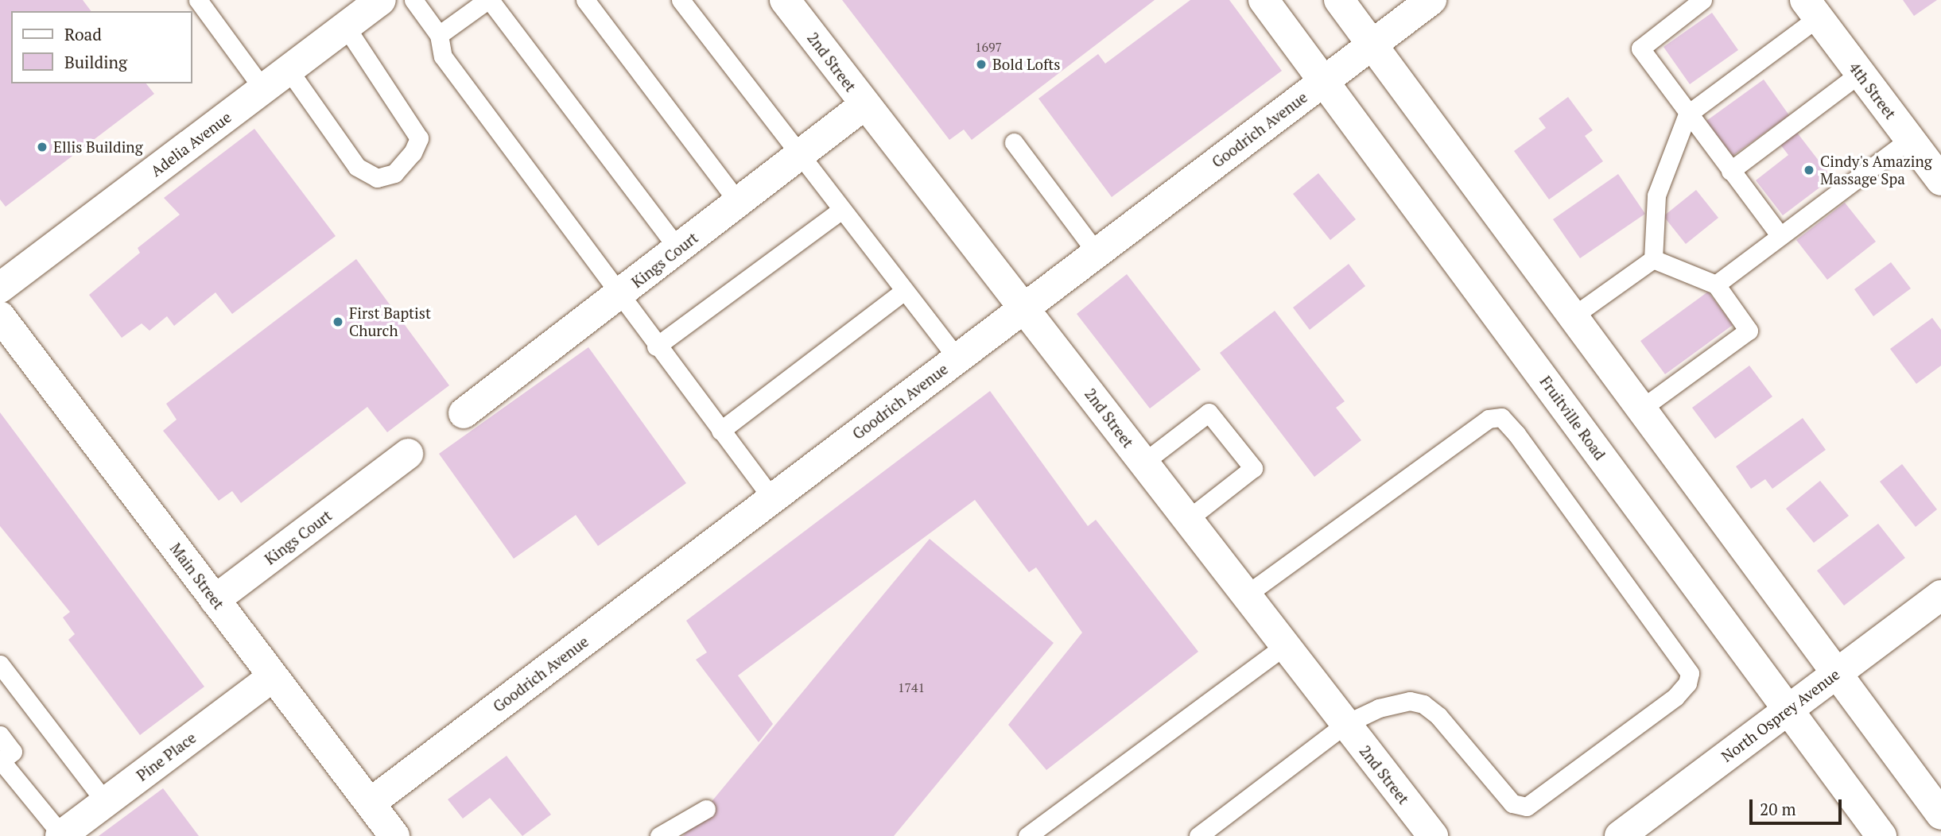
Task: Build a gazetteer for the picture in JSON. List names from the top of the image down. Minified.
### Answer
{"streets":{"street":["2nd Street","4th Street","Goodrich Avenue","Adelia Avenue","Kings Court","Fruitville Road","Main Street","North Osprey Avenue","Pine Place"]},"crossings":[["2nd Street","Goodrich Avenue"],["2nd Street","Kings Court"],["Goodrich Avenue","Fruitville Road"],["Goodrich Avenue","Main Street"],["Kings Court","Main Street"],["Fruitville Road","North Osprey Avenue"],["Main Street","Pine Place"]],"places":["Bold Lofts","Ellis Building","Cindy's Amazing Massage Spa","First Baptist Church"],"house_numbers":["1697","1741"],"legend":["Road","Building"],"scale_bar":"20 m"}
